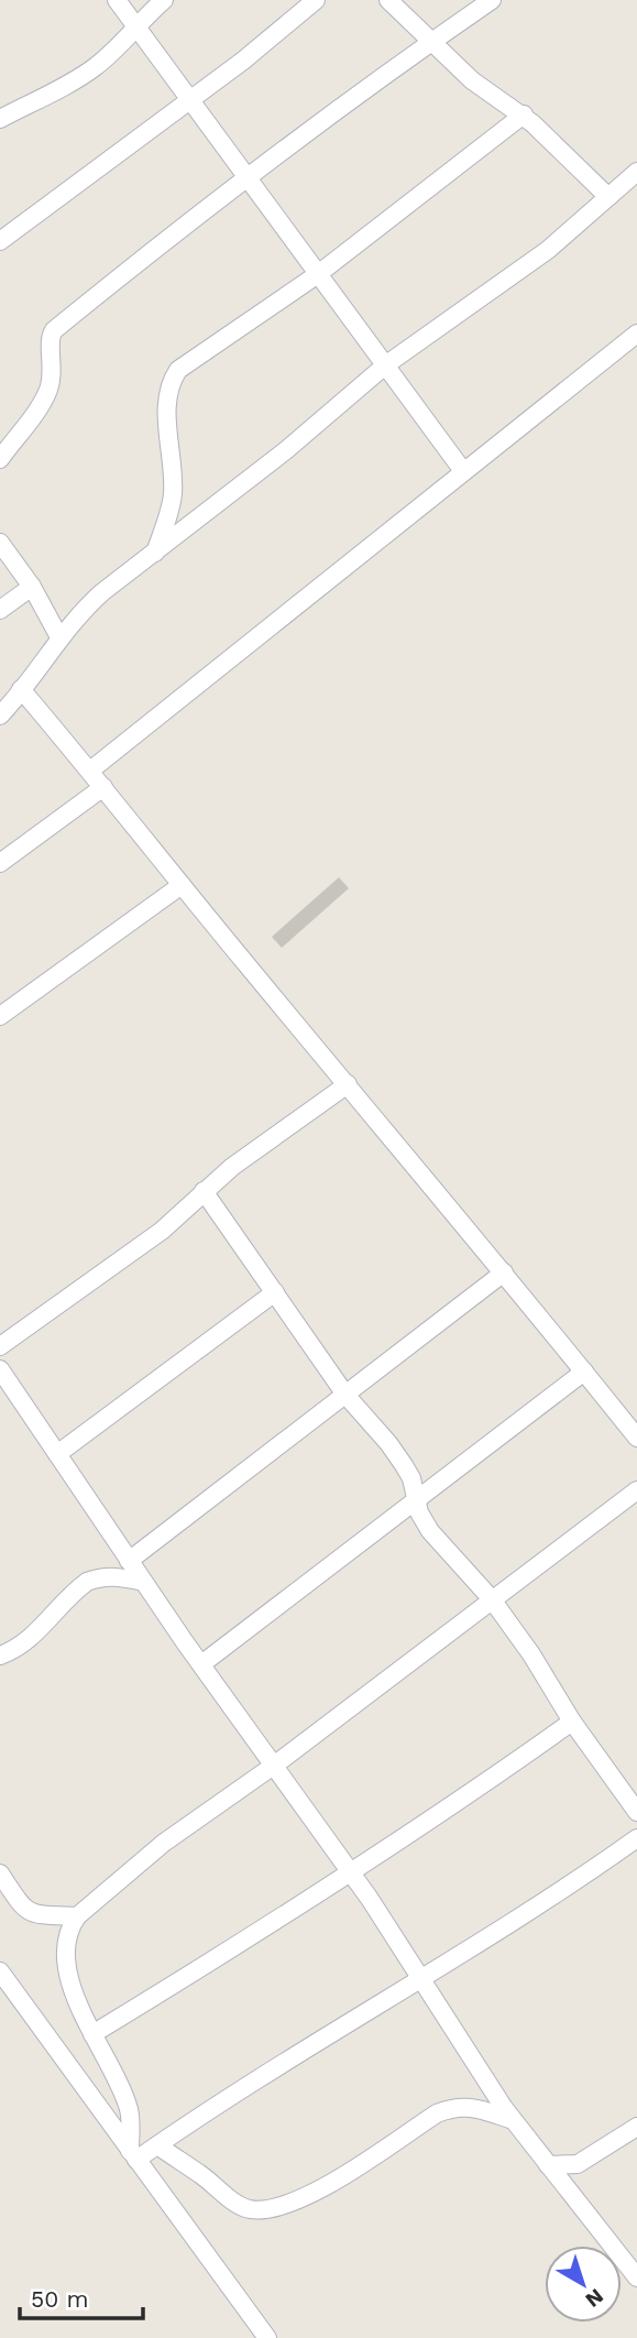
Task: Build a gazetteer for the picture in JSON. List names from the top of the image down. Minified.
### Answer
{"scale_bar":"50 m","north":"bottom right"}
